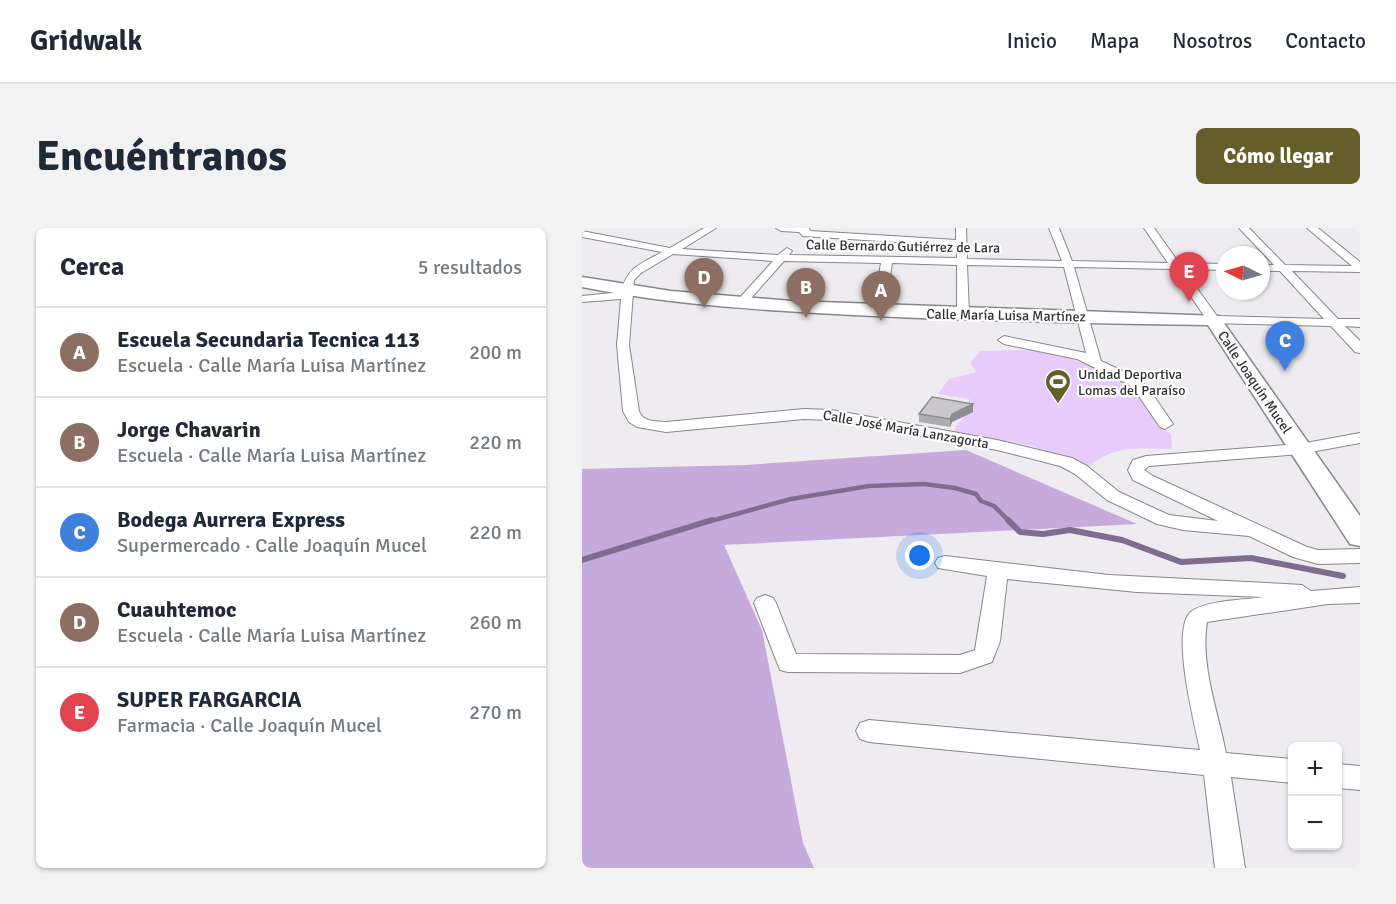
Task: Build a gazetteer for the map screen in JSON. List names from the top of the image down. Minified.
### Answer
{"streets":{"street":["Calle Bernardo Gutiérrez de Lara","Calle María Luisa Martínez","Calle Joaquín Mucel","Calle José María Lanzagorta"]},"crossings":[["Calle Bernardo Gutiérrez de Lara","Calle Joaquín Mucel"],["Calle Bernardo Gutiérrez de Lara","Calle José María Lanzagorta"],["Calle María Luisa Martínez","Calle Joaquín Mucel"],["Calle María Luisa Martínez","Calle José María Lanzagorta"]],"places":{"sports":["Unidad Deportiva Lomas del Paraíso"]},"north":"left","page":{"header":"Gridwalk","nav":["Inicio","Mapa","Nosotros","Contacto"],"buttons":"Cómo llegar","title":"Encuéntranos","heading":["Cerca","5 resultados"],"pins":["E","D","B","A","C"],"list":[{"mark":"A","name":"Escuela Secundaria Tecnica 113","note":"Escuela · Calle María Luisa Martínez","value":"200 m"},{"mark":"B","name":"Jorge Chavarin","note":"Escuela · Calle María Luisa Martínez","value":"220 m"},{"mark":"C","name":"Bodega Aurrera Express","note":"Supermercado · Calle Joaquín Mucel","value":"220 m"},{"mark":"D","name":"Cuauhtemoc","note":"Escuela · Calle María Luisa Martínez","value":"260 m"},{"mark":"E","name":"SUPER FARGARCIA","note":"Farmacia · Calle Joaquín Mucel","value":"270 m"}],"map_buttons":["+","−"]}}
